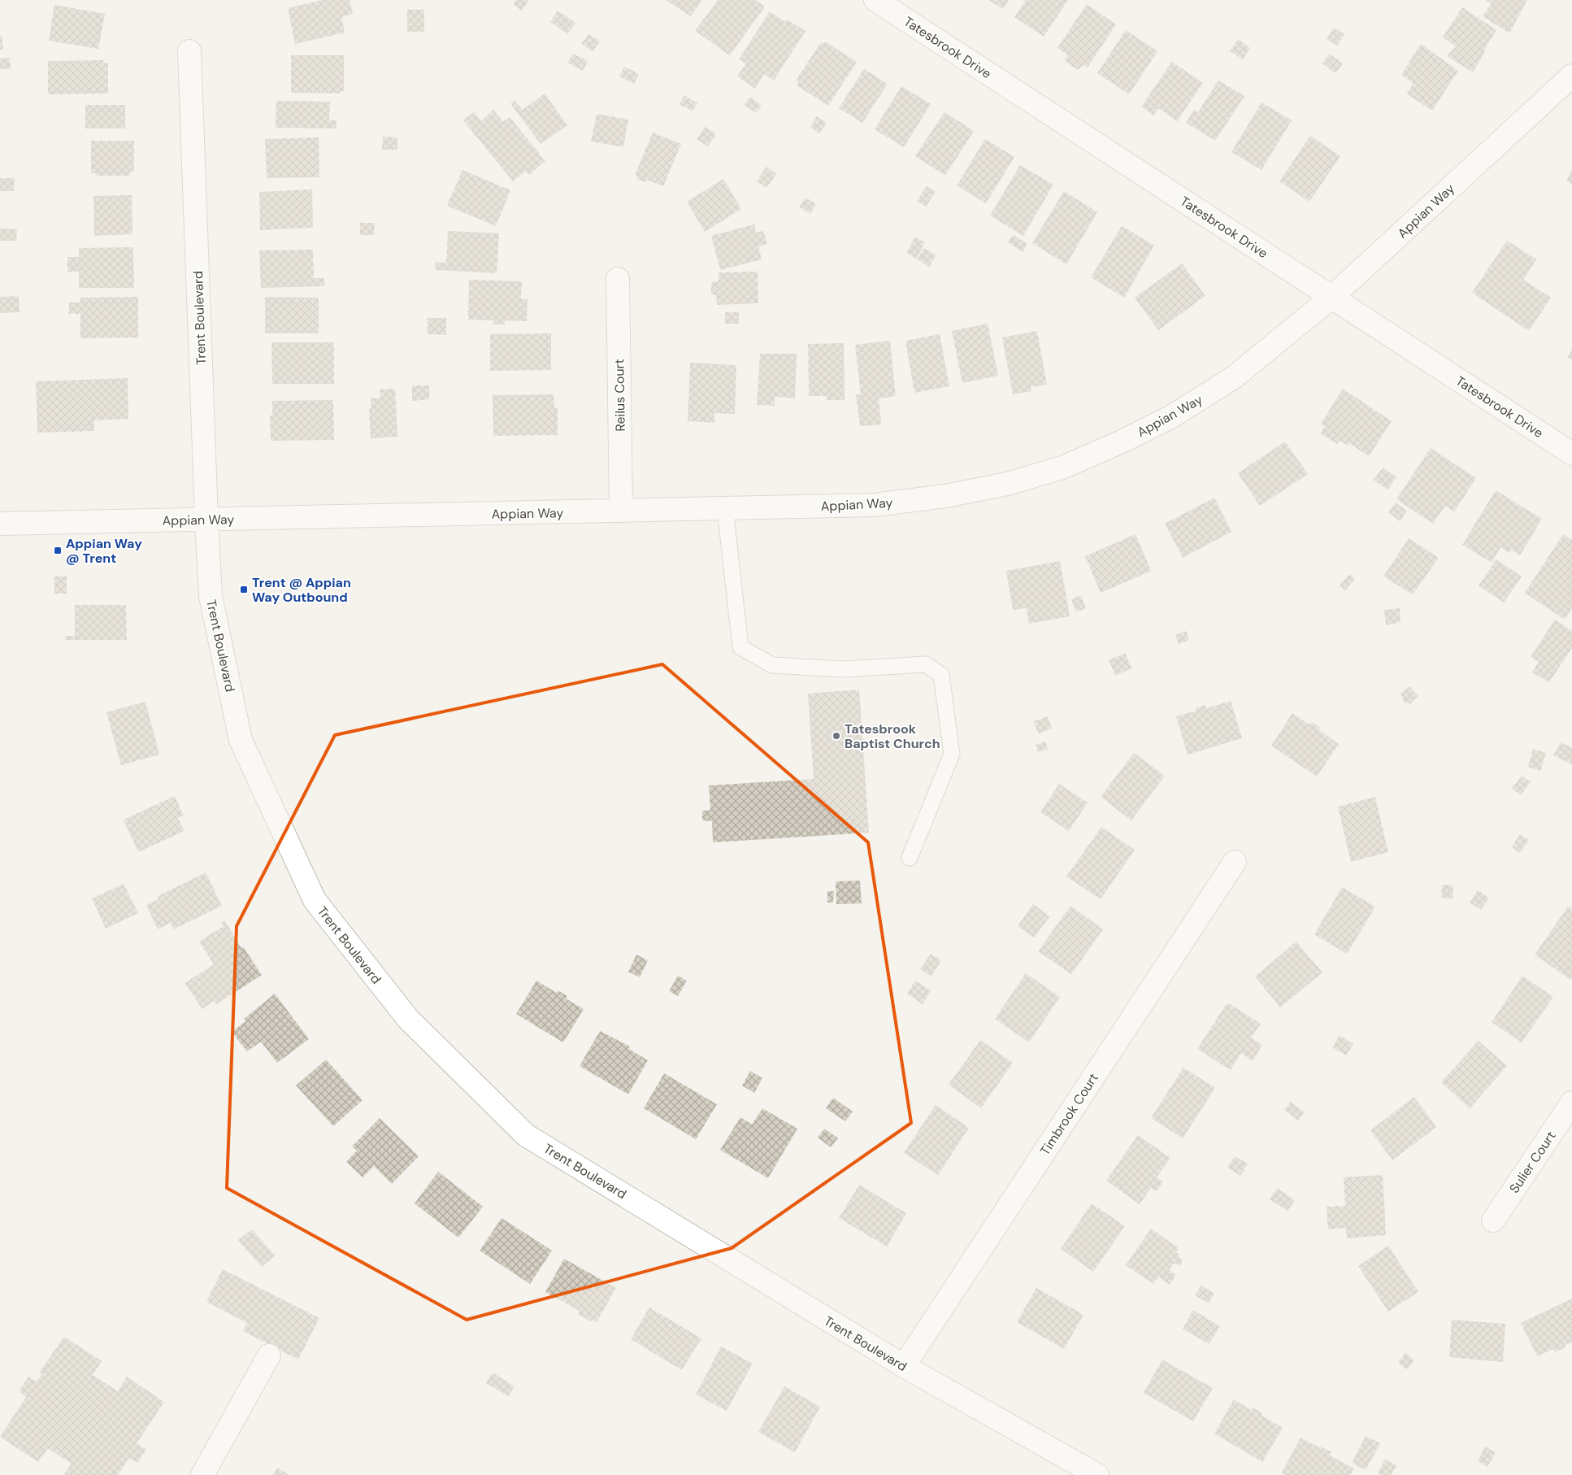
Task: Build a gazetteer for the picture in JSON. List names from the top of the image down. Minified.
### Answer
{"streets":{"street":["Tatesbrook Drive","Appian Way","Trent Boulevard","Reilus Court","Timbrook Court","Sulier Court"]},"crossings":[["Tatesbrook Drive","Appian Way"],["Appian Way","Trent Boulevard"],["Appian Way","Reilus Court"],["Trent Boulevard","Timbrook Court"]],"places":{"transit":["Appian Way @ Trent","Trent @ Appian Way Outbound"],"other":["Tatesbrook Baptist Church"]}}
